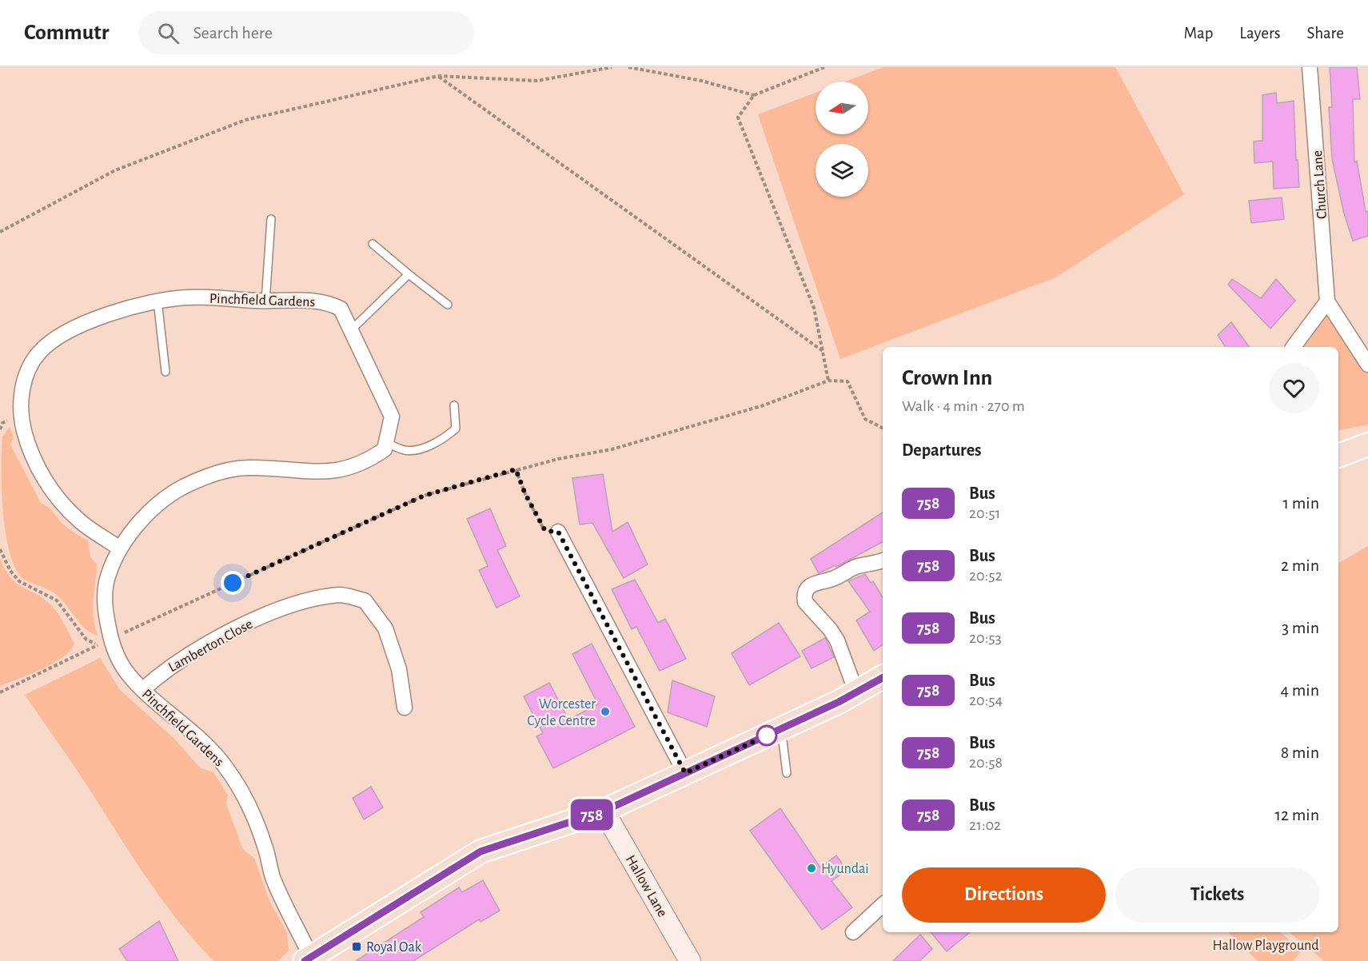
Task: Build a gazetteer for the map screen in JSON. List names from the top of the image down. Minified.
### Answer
{"streets":{"street":["Church Lane","Pinchfield Gardens","Lamberton Close","Hallow Lane"]},"crossings":[["Pinchfield Gardens","Lamberton Close"]],"parks":["Hallow Playground"],"places":{"other":["Worcester Cycle Centre","Hyundai"],"transit":["Royal Oak"]},"lines":["bus line 758"],"north":"left","page":{"header":"Commutr","search":"Search here","nav":["Map","Layers","Share"],"on_map":"758","heading":[["Crown Inn","Walk · 4 min · 270 m"],"Departures"],"list":[{"mark":"758","name":"Bus","note":"20:51","value":"1 min"},{"mark":"758","name":"Bus","note":"20:52","value":"2 min"},{"mark":"758","name":"Bus","note":"20:53","value":"3 min"},{"mark":"758","name":"Bus","note":"20:54","value":"4 min"},{"mark":"758","name":"Bus","note":"20:58","value":"8 min"},{"mark":"758","name":"Bus","note":"21:02","value":"12 min"}],"buttons":["Directions","Tickets"]}}
